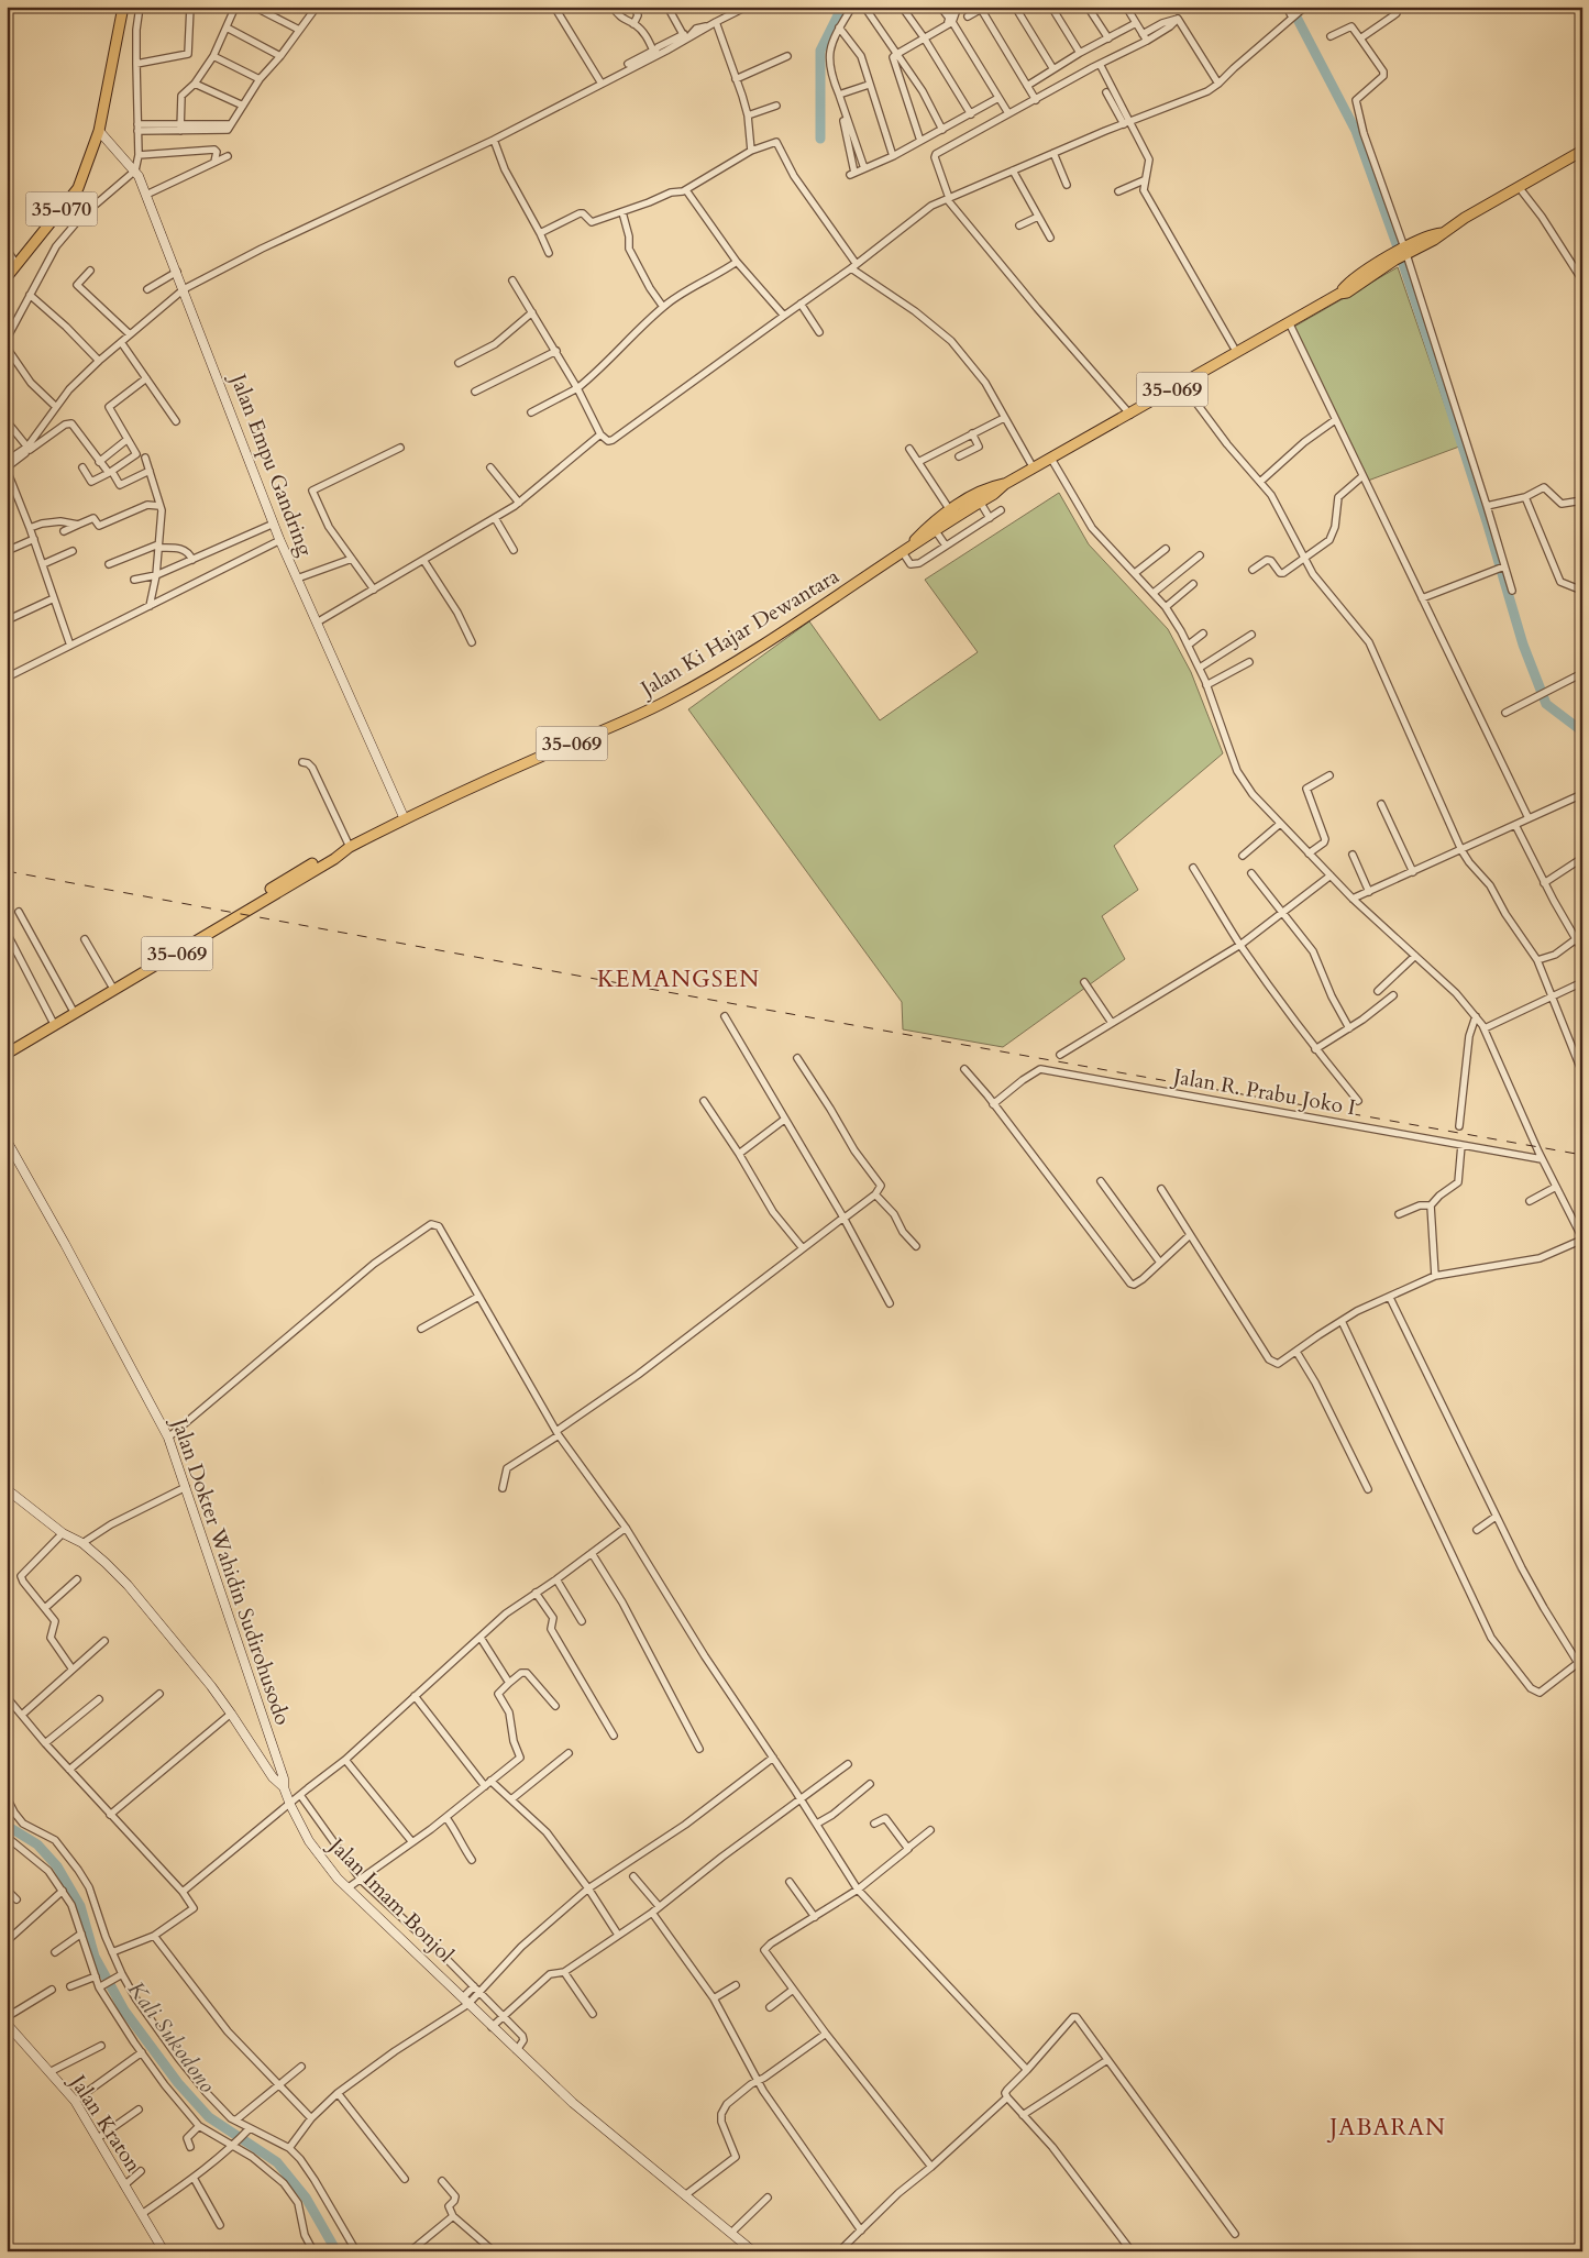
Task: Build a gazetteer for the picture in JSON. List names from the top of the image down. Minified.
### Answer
{"streets":{"main road":["35-070","35-069","Jalan Empu Gandring","Jalan Ki Hajar Dewantara","Jalan Dokter Wahidin Sudirohusodo","Jalan Imam Bonjol","Jalan Kraton"],"street":["Jalan R. Prabu Joko I"]},"crossings":[["35-070","Jalan Empu Gandring"],["35-069","Jalan Ki Hajar Dewantara"],["Jalan Empu Gandring","Jalan Ki Hajar Dewantara"],["Jalan Dokter Wahidin Sudirohusodo","Jalan Imam Bonjol"]],"districts":["KEMANGSEN","JABARAN"],"water":["Kali Sukodono"]}
